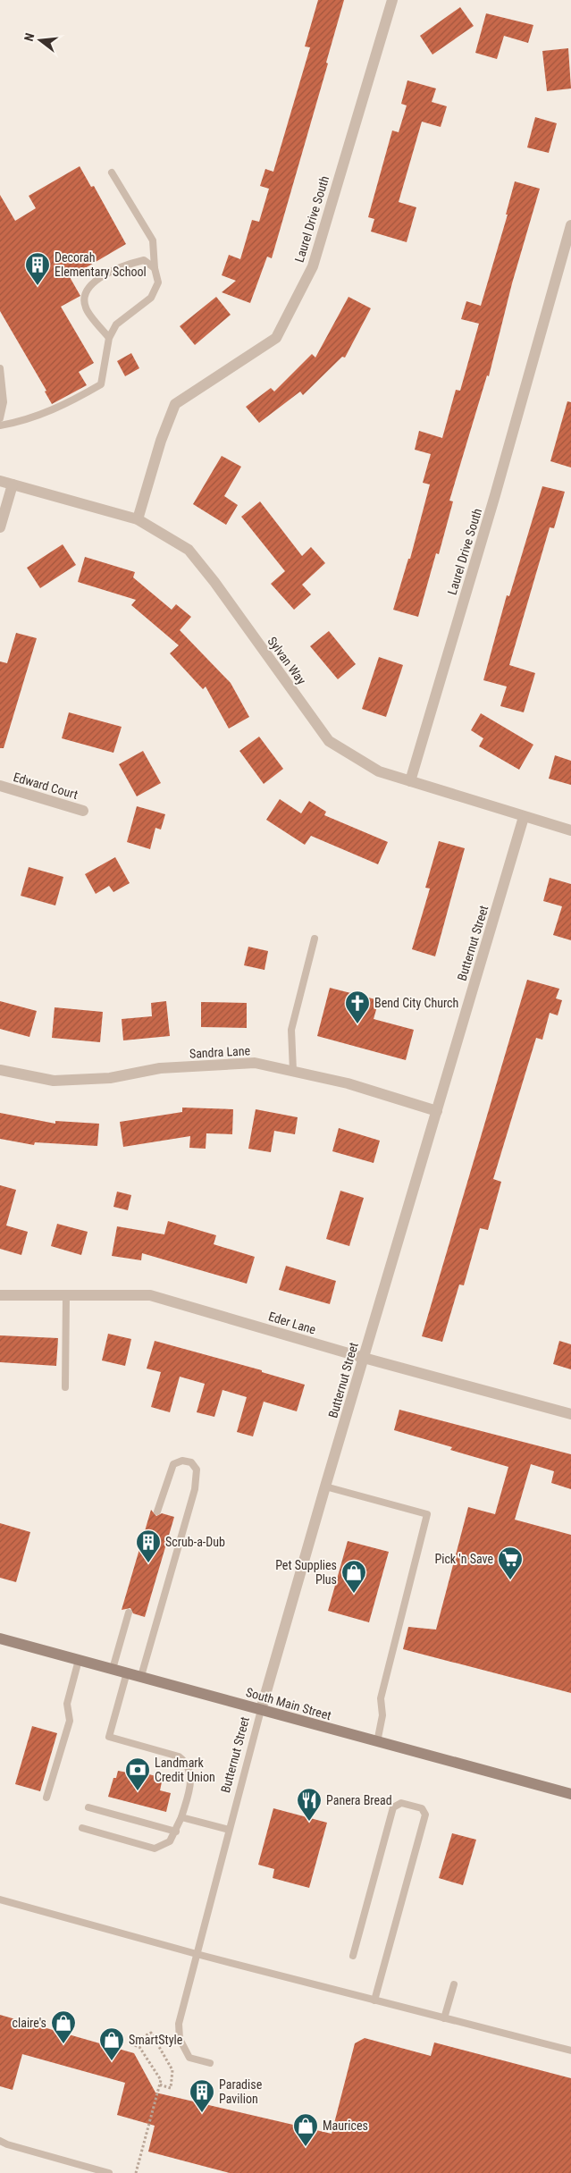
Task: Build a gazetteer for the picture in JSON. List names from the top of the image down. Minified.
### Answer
{"streets":{"main road":["South Main Street"],"street":["Laurel Drive South","Sylvan Way","Edward Court","Butternut Street","Sandra Lane","Eder Lane"]},"crossings":[["Laurel Drive South","Sylvan Way"],["Sylvan Way","Butternut Street"],["Butternut Street","Sandra Lane"],["Butternut Street","Eder Lane"],["Butternut Street","South Main Street"]],"places":{"building":["Decorah Elementary School","Scrub-a-Dub","Paradise Pavilion"],"church":["Bend City Church"],"supermarket":["Pick 'n Save"],"shop":["Pet Supplies Plus","claire's","SmartStyle","Maurices"],"bank":["Landmark Credit Union"],"restaurant":["Panera Bread"]},"north":"left"}
